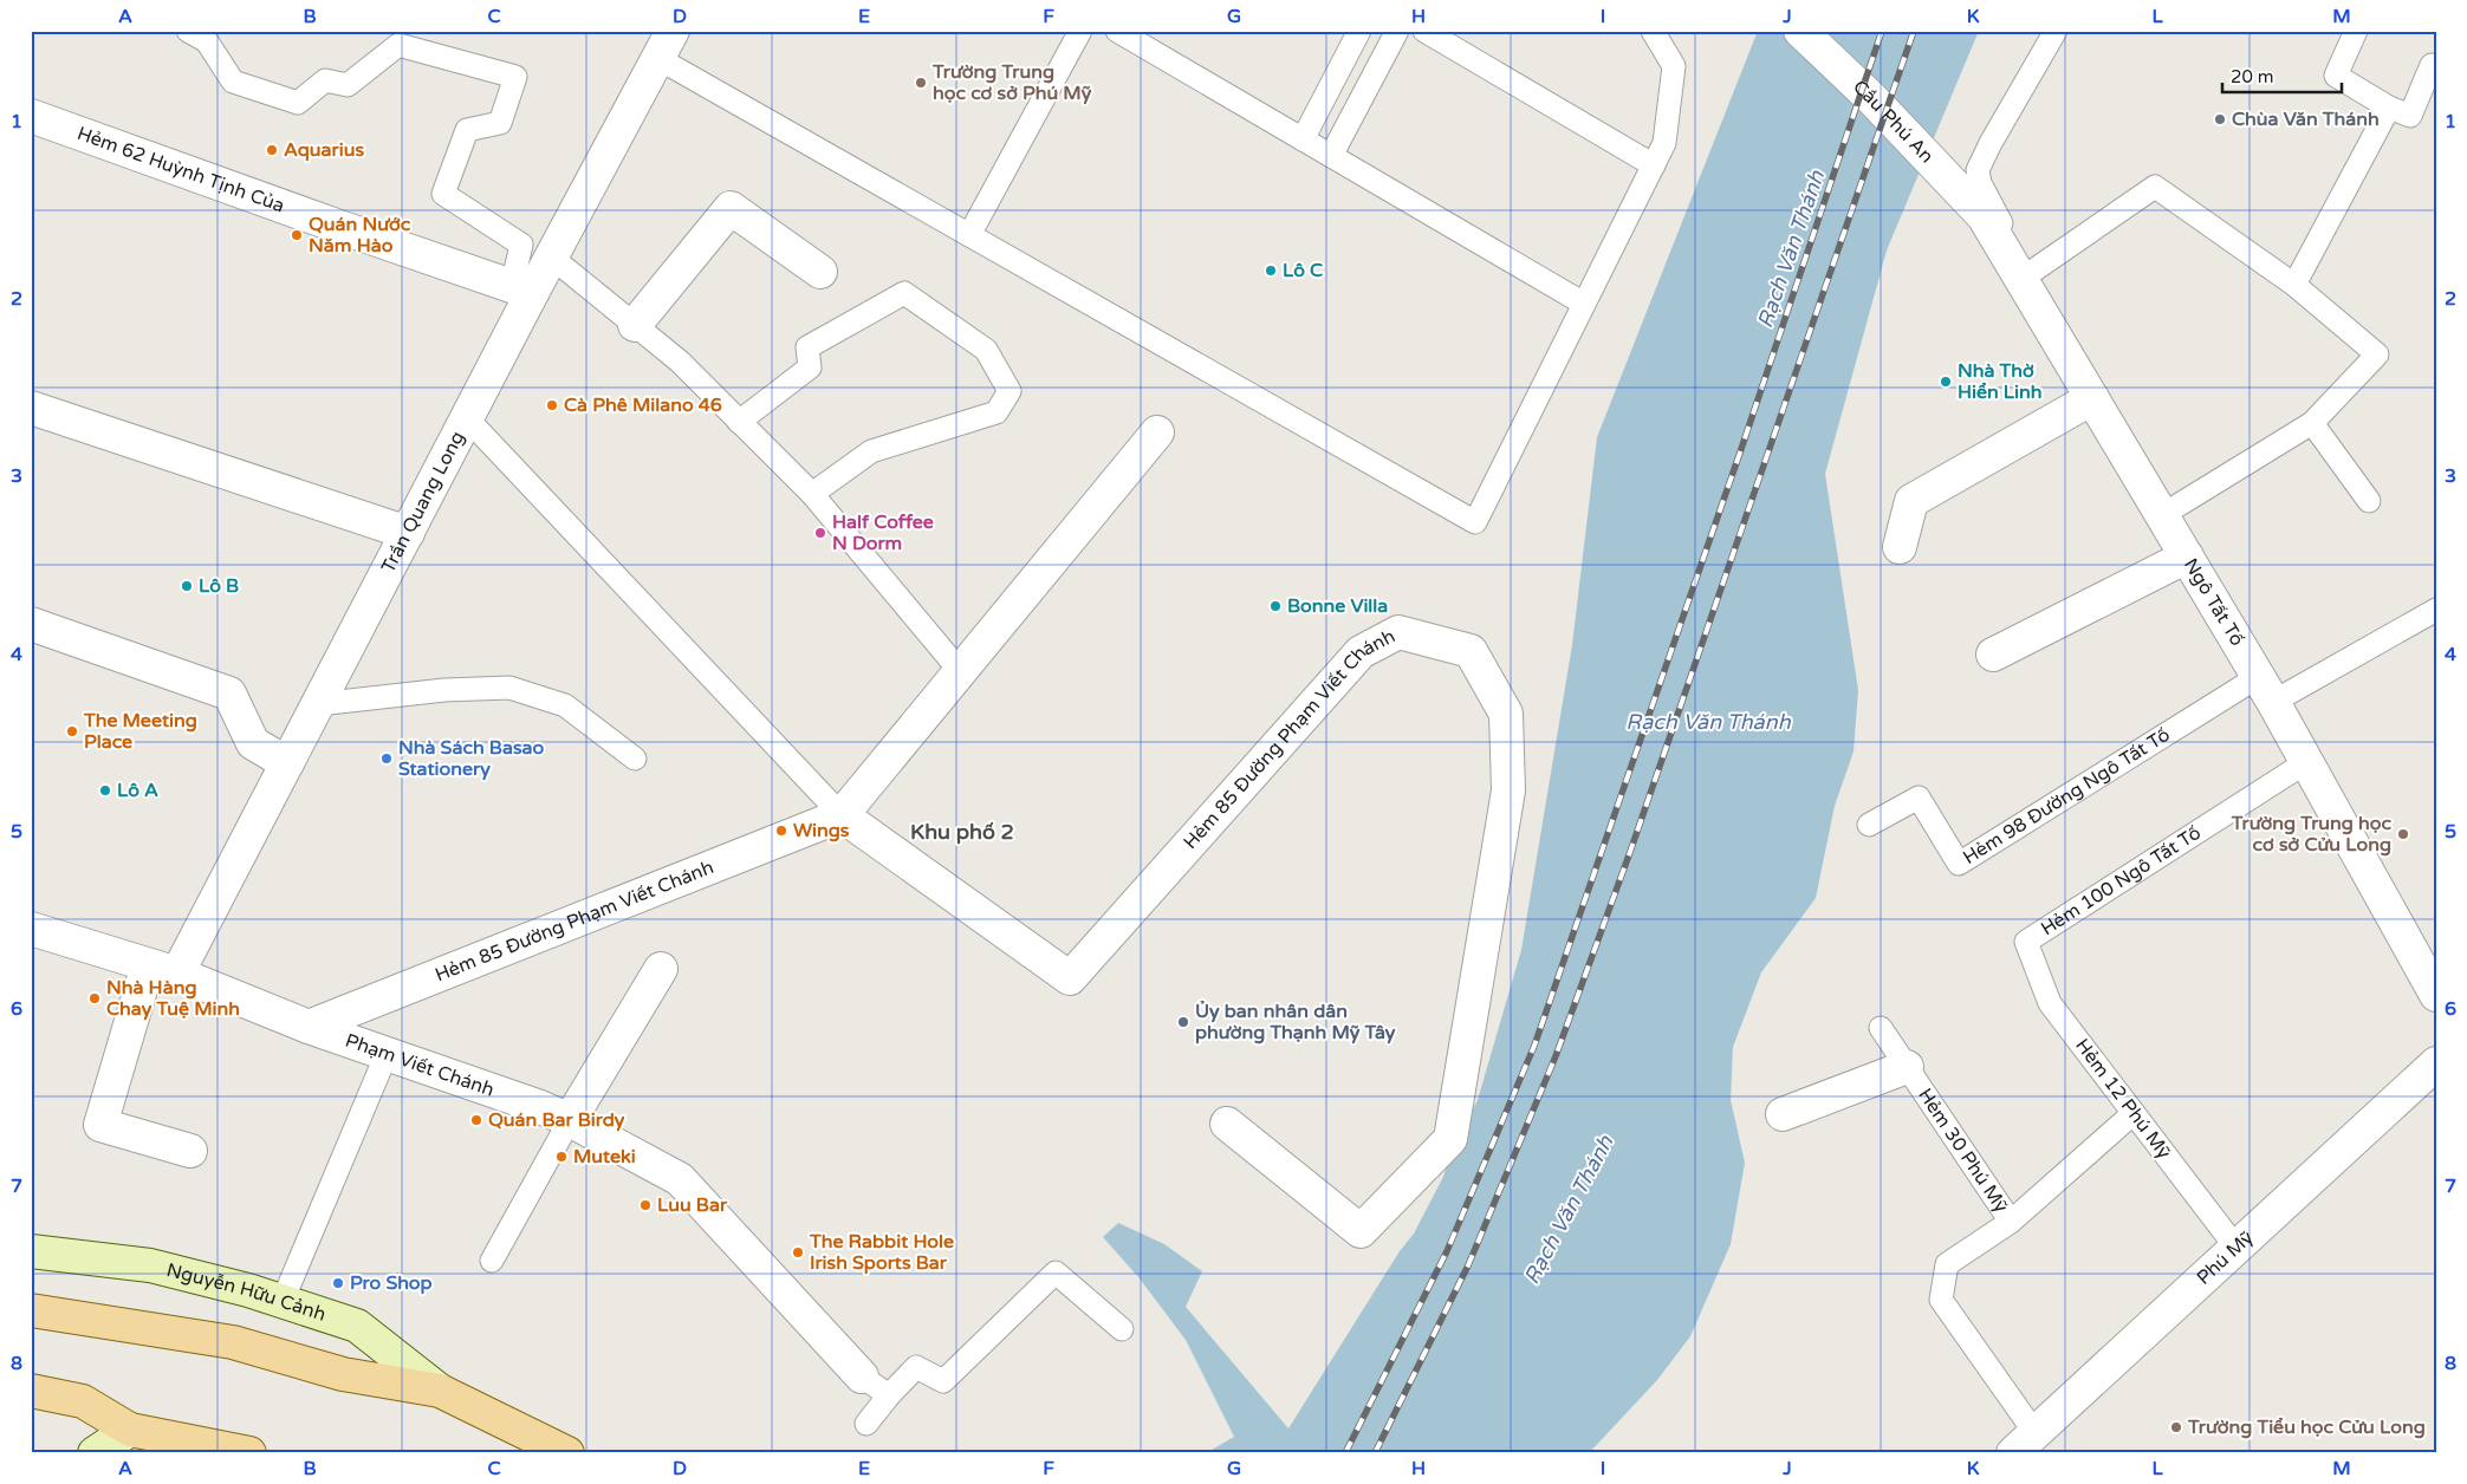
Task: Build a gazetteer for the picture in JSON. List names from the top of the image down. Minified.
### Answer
{"streets":{"main road":["Nguyễn Hữu Cảnh"],"street":["Cầu Phú An","Hẻm 62 Huỳnh Tịnh Của","Trần Quang Long","Ngô Tất Tố","Hẻm 85 Đường Phạm Viết Chánh","Phạm Viết Chánh","Phú Mỹ"],"lane":["Hẻm 98 Đường Ngô Tất Tố","Hẻm 100 Ngô Tất Tố","Hẻm 12 Phú Mỹ","Hẻm 30 Phú Mỹ"]},"crossings":[["Cầu Phú An","Ngô Tất Tố"],["Hẻm 62 Huỳnh Tịnh Của","Trần Quang Long"],["Trần Quang Long","Phạm Viết Chánh"],["Ngô Tất Tố","Hẻm 98 Đường Ngô Tất Tố"],["Ngô Tất Tố","Hẻm 100 Ngô Tất Tố"],["Hẻm 85 Đường Phạm Viết Chánh","Phạm Viết Chánh"],["Hẻm 100 Ngô Tất Tố","Hẻm 12 Phú Mỹ"],["Hẻm 12 Phú Mỹ","Phú Mỹ"],["Hẻm 30 Phú Mỹ","Phú Mỹ"]],"districts":["Khu phố 2"],"water":["Rạch Văn Thánh"],"places":["Trường Trung học cơ sở Phú Mỹ","Chùa Văn Thánh","Aquarius","Quán Nước Năm Hào","Lô C","Nhà Thờ Hiển Linh","Cà Phê Milano 46","Half Coffee N Dorm","Lô B","Bonne Villa","The Meeting Place","Nhà Sách Basao Stationery","Lô A","Wings","Trường Trung học cơ sở Cửu Long","Nhà Hàng Chay Tuệ Minh","Ủy ban nhân dân phường Thạnh Mỹ Tây","Quán Bar Birdy","Muteki","Luu Bar","The Rabbit Hole Irish Sports Bar","Pro Shop","Trường Tiểu học Cửu Long"],"scale_bar":"20 m","grid":{"columns":["A","B","C","D","E","F","G","H","I","J","K","L","M"],"rows":["1","2","3","4","5","6","7","8"]}}
